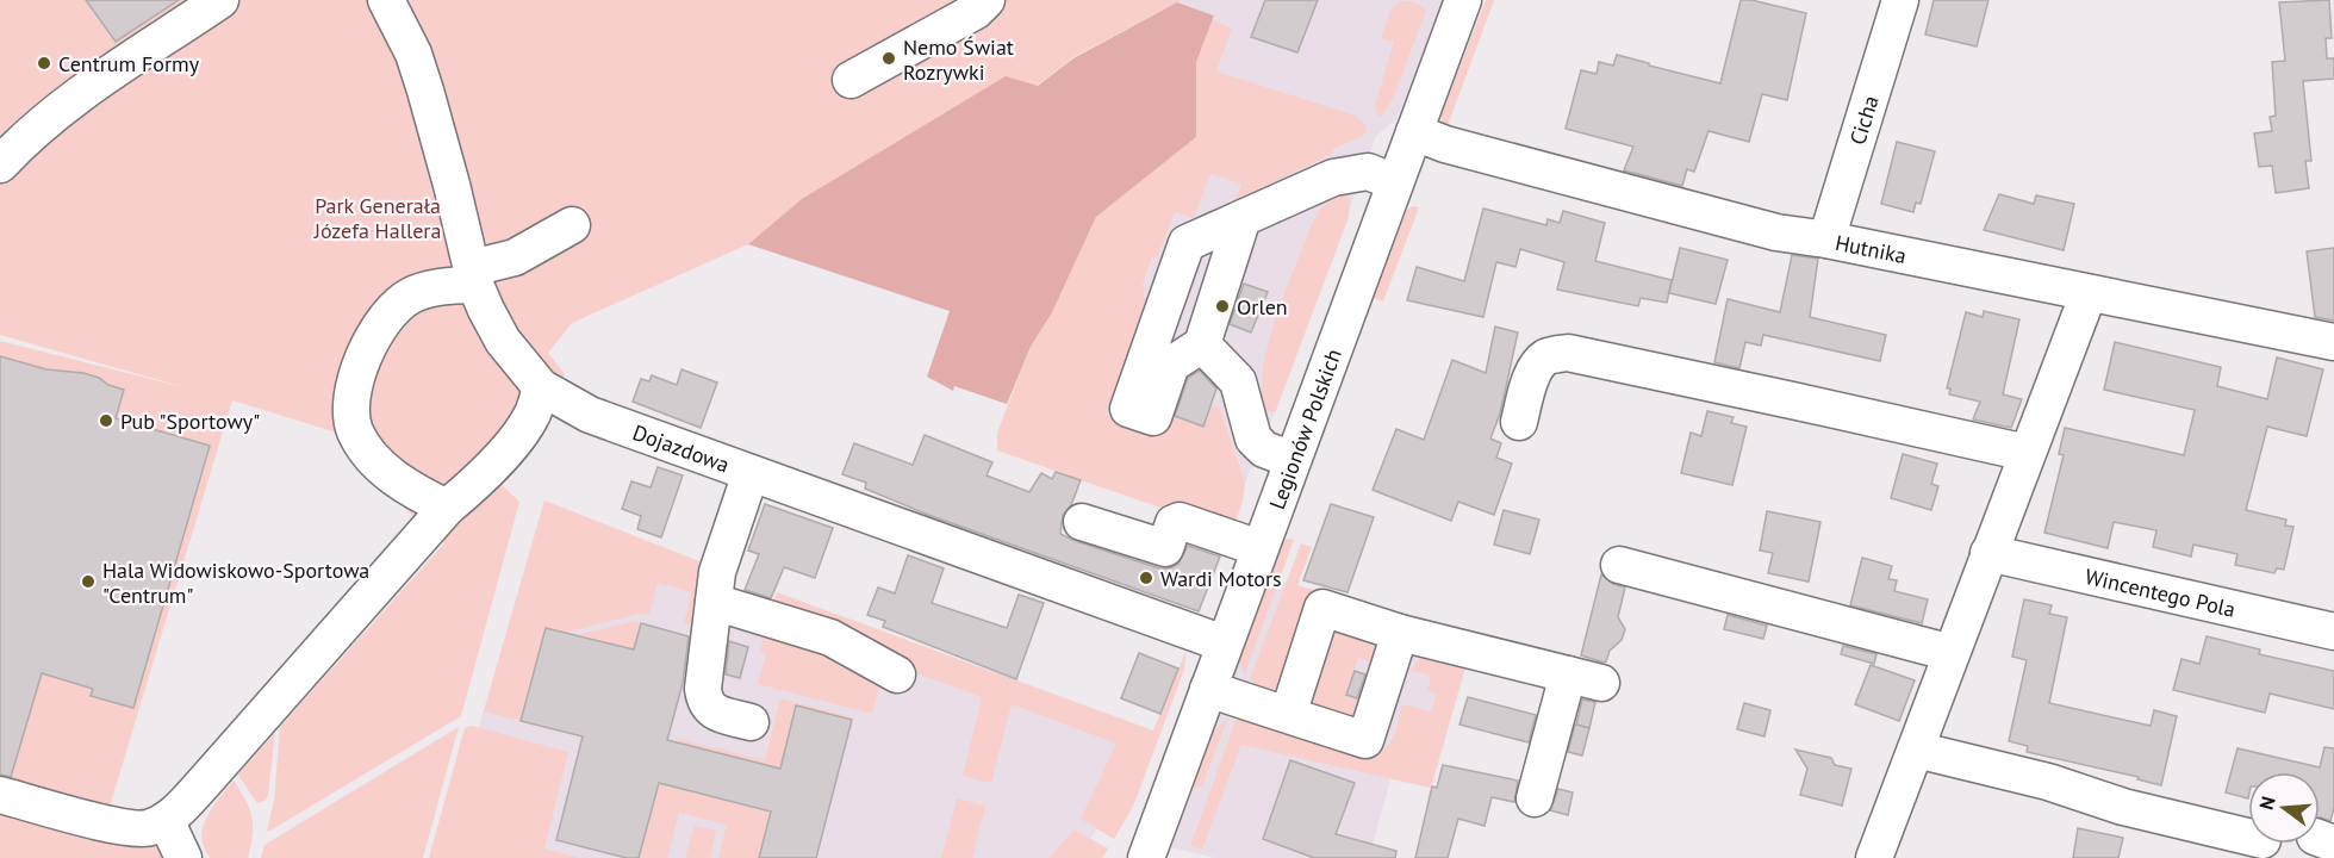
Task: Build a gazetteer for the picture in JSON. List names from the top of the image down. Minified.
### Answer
{"streets":{"street":["Cicha","Hutnika","Legionów Polskich","Dojazdowa","Wincentego Pola"]},"crossings":[["Cicha","Hutnika"],["Hutnika","Legionów Polskich"],["Legionów Polskich","Dojazdowa"]],"parks":["Park Generała Józefa Hallera"],"places":["Nemo Świat Rozrywki","Centrum Formy","Orlen","Pub \"Sportowy\"","Wardi Motors","Hala Widowiskowo-Sportowa \"Centrum\""],"north":"left"}
